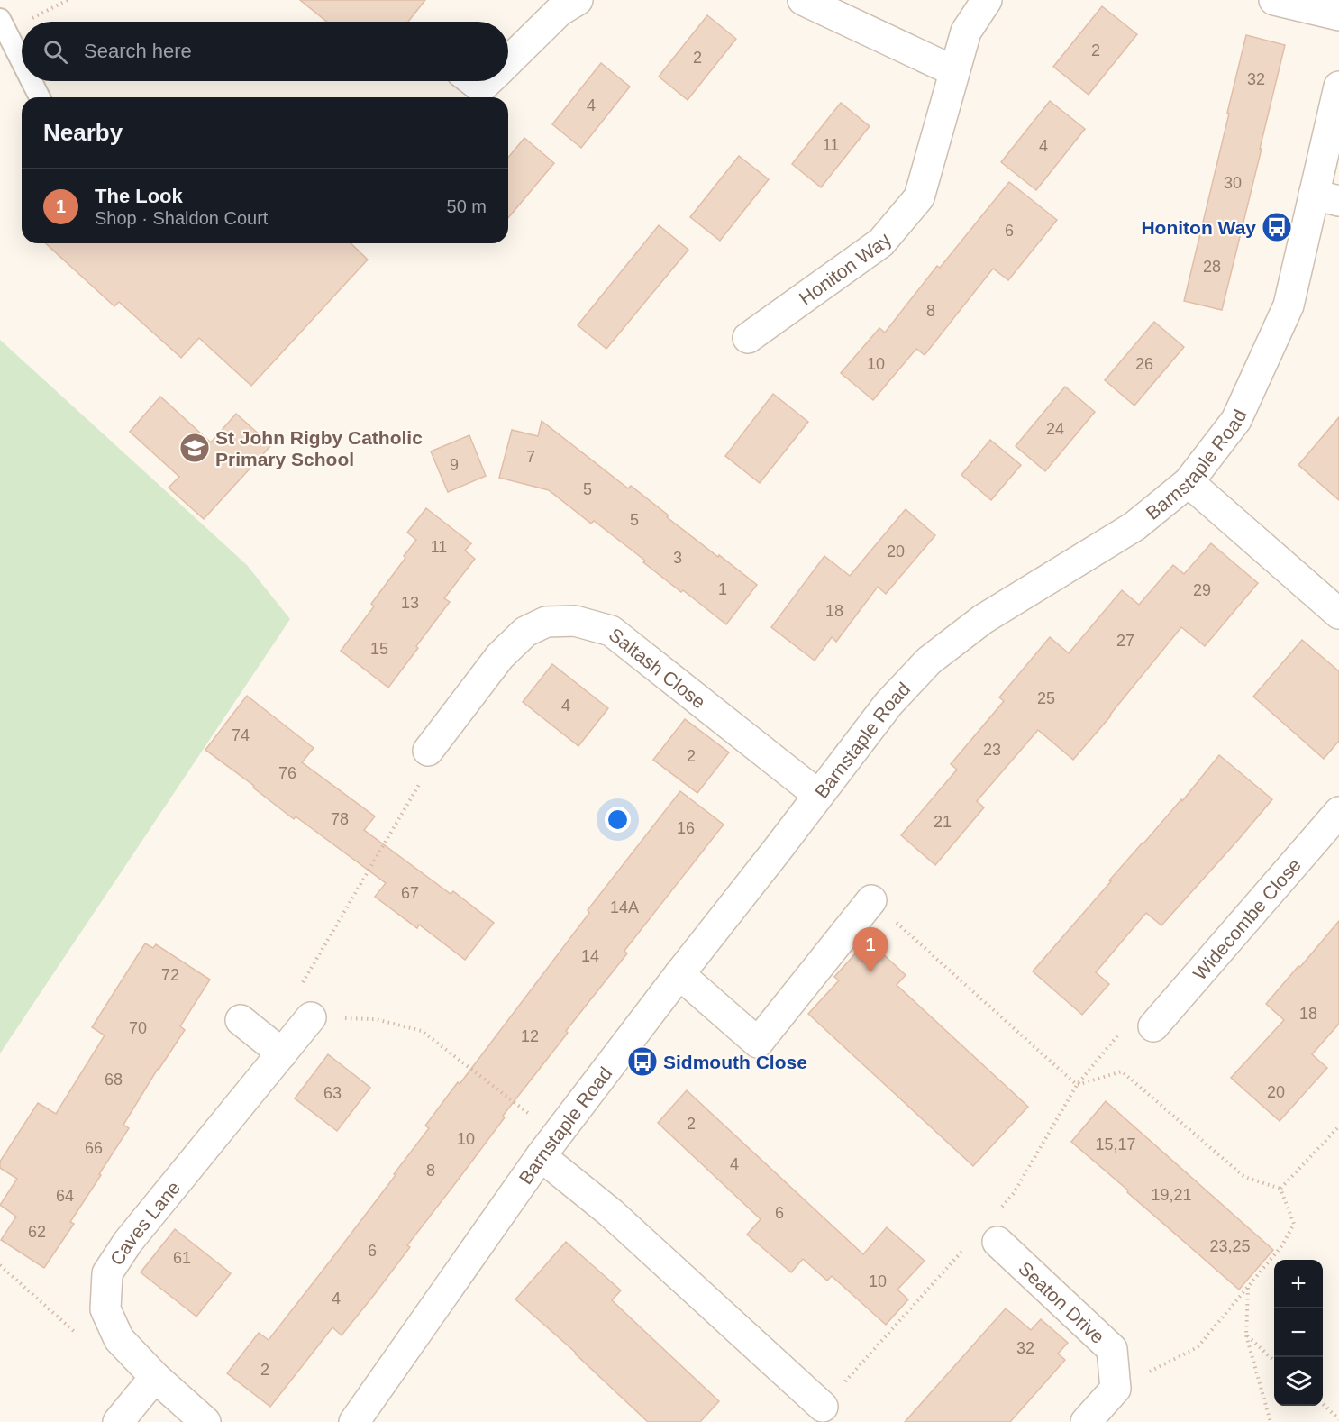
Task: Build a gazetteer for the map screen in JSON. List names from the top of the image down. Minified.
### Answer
{"streets":{"street":["Honiton Way","Barnstaple Road","Saltash Close","Widecombe Close","Caves Lane","Seaton Drive"]},"crossings":[["Barnstaple Road","Saltash Close"]],"places":{"bus stop":["Honiton Way","Sidmouth Close"],"school or university":["St John Rigby Catholic Primary School"]},"house_numbers":["2","2","32","4","11","4","30","6","28","8","10","26","24","7","9","5","5","11","20","3","1","29","13","18","27","15","25","4","74","23","2","76","78","21","16","67","14A","14","72","18","70","12","68","20","63","2","10","15,17","66","4","8","19,21","64","6","62","23,25","6","61","10","4","32","2"],"page":{"search":"Search here","heading":"Nearby","list":[{"mark":"1","name":"The Look","note":"Shop · Shaldon Court","value":"50 m"}],"pins":"1","map_buttons":["+","−"]}}
